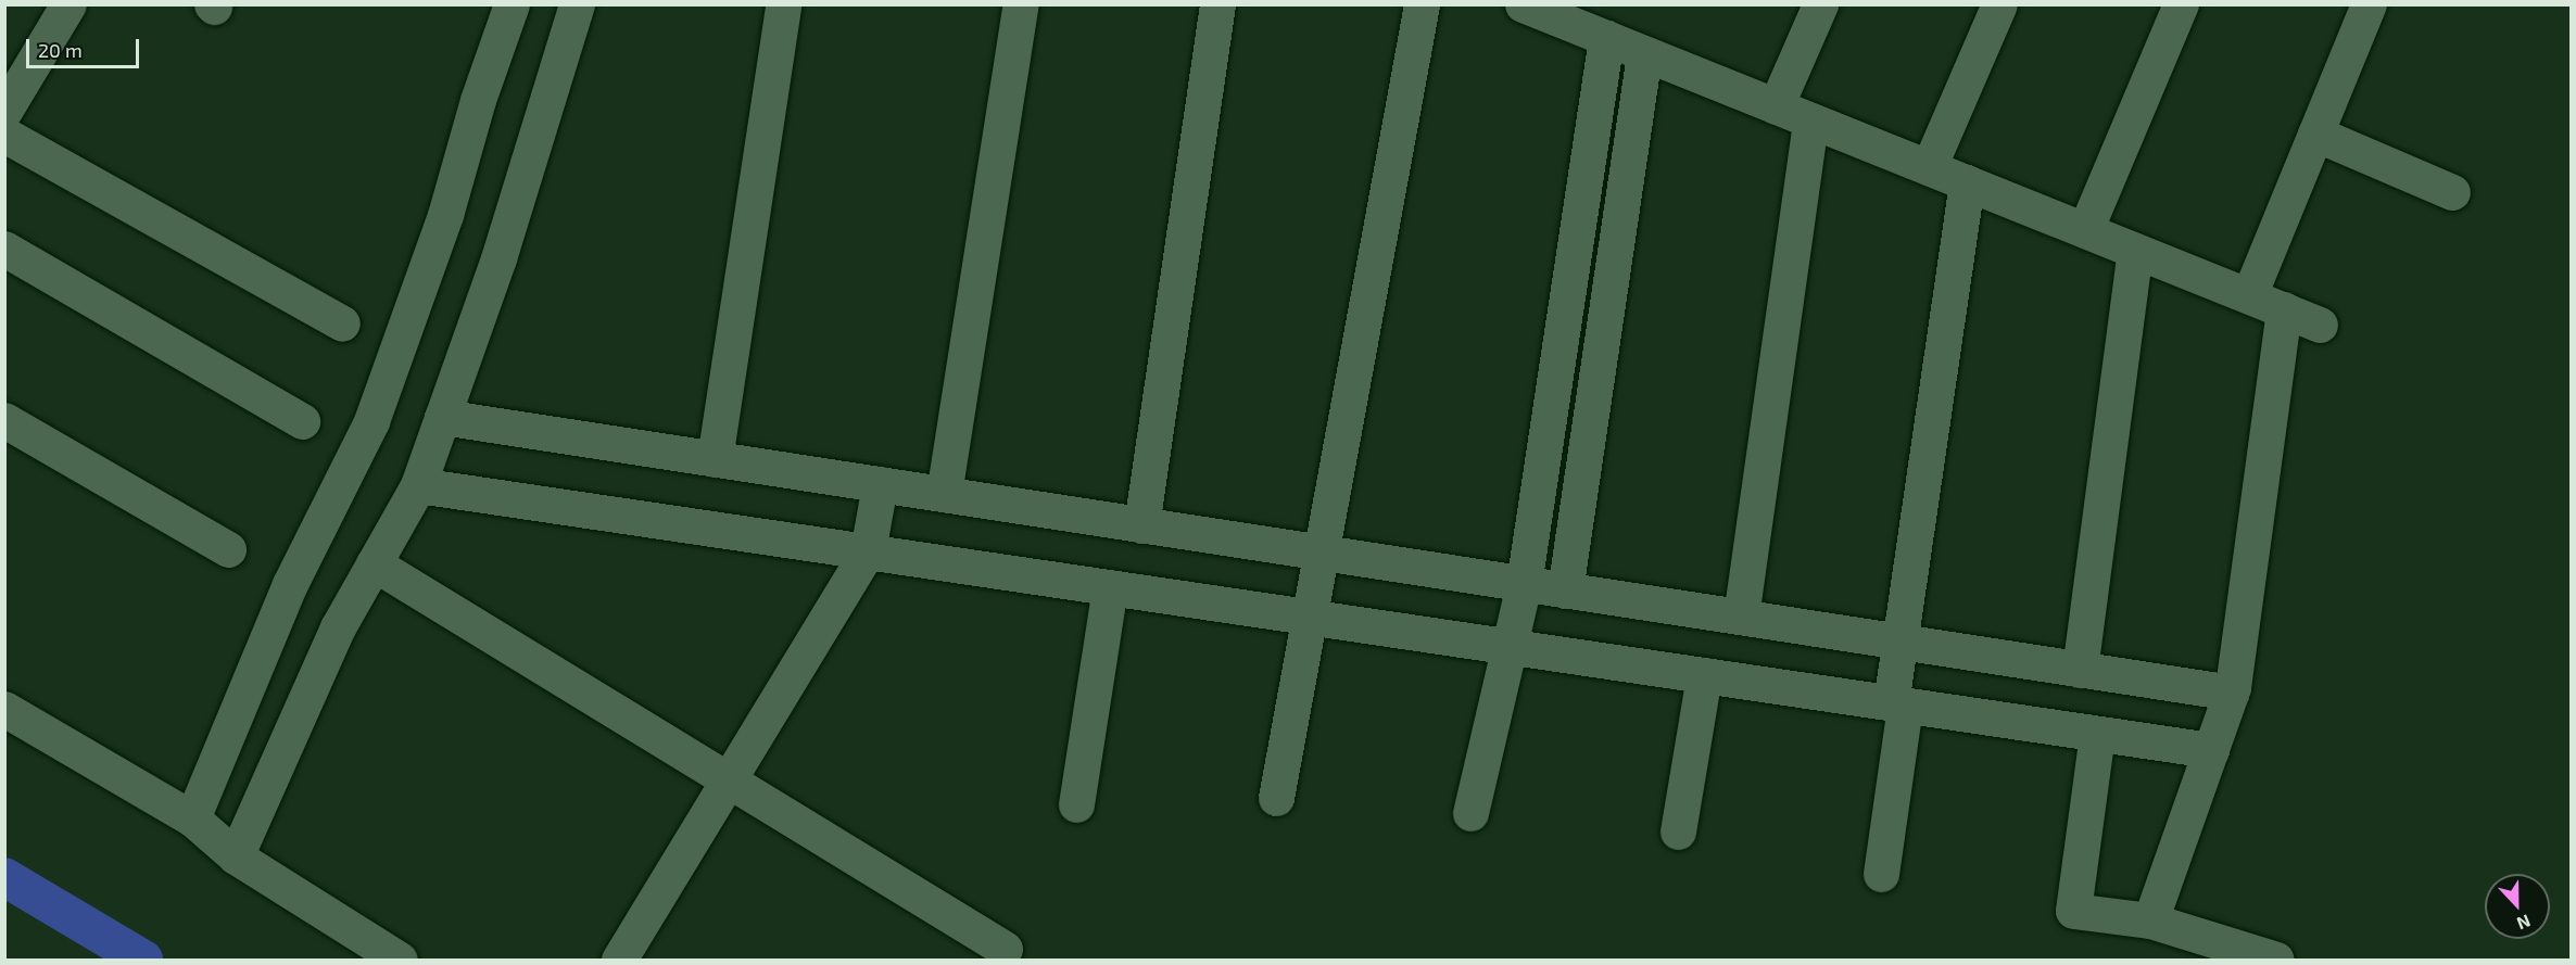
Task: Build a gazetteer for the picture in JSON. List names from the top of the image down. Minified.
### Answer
{"scale_bar":"20 m","north":"bottom"}
